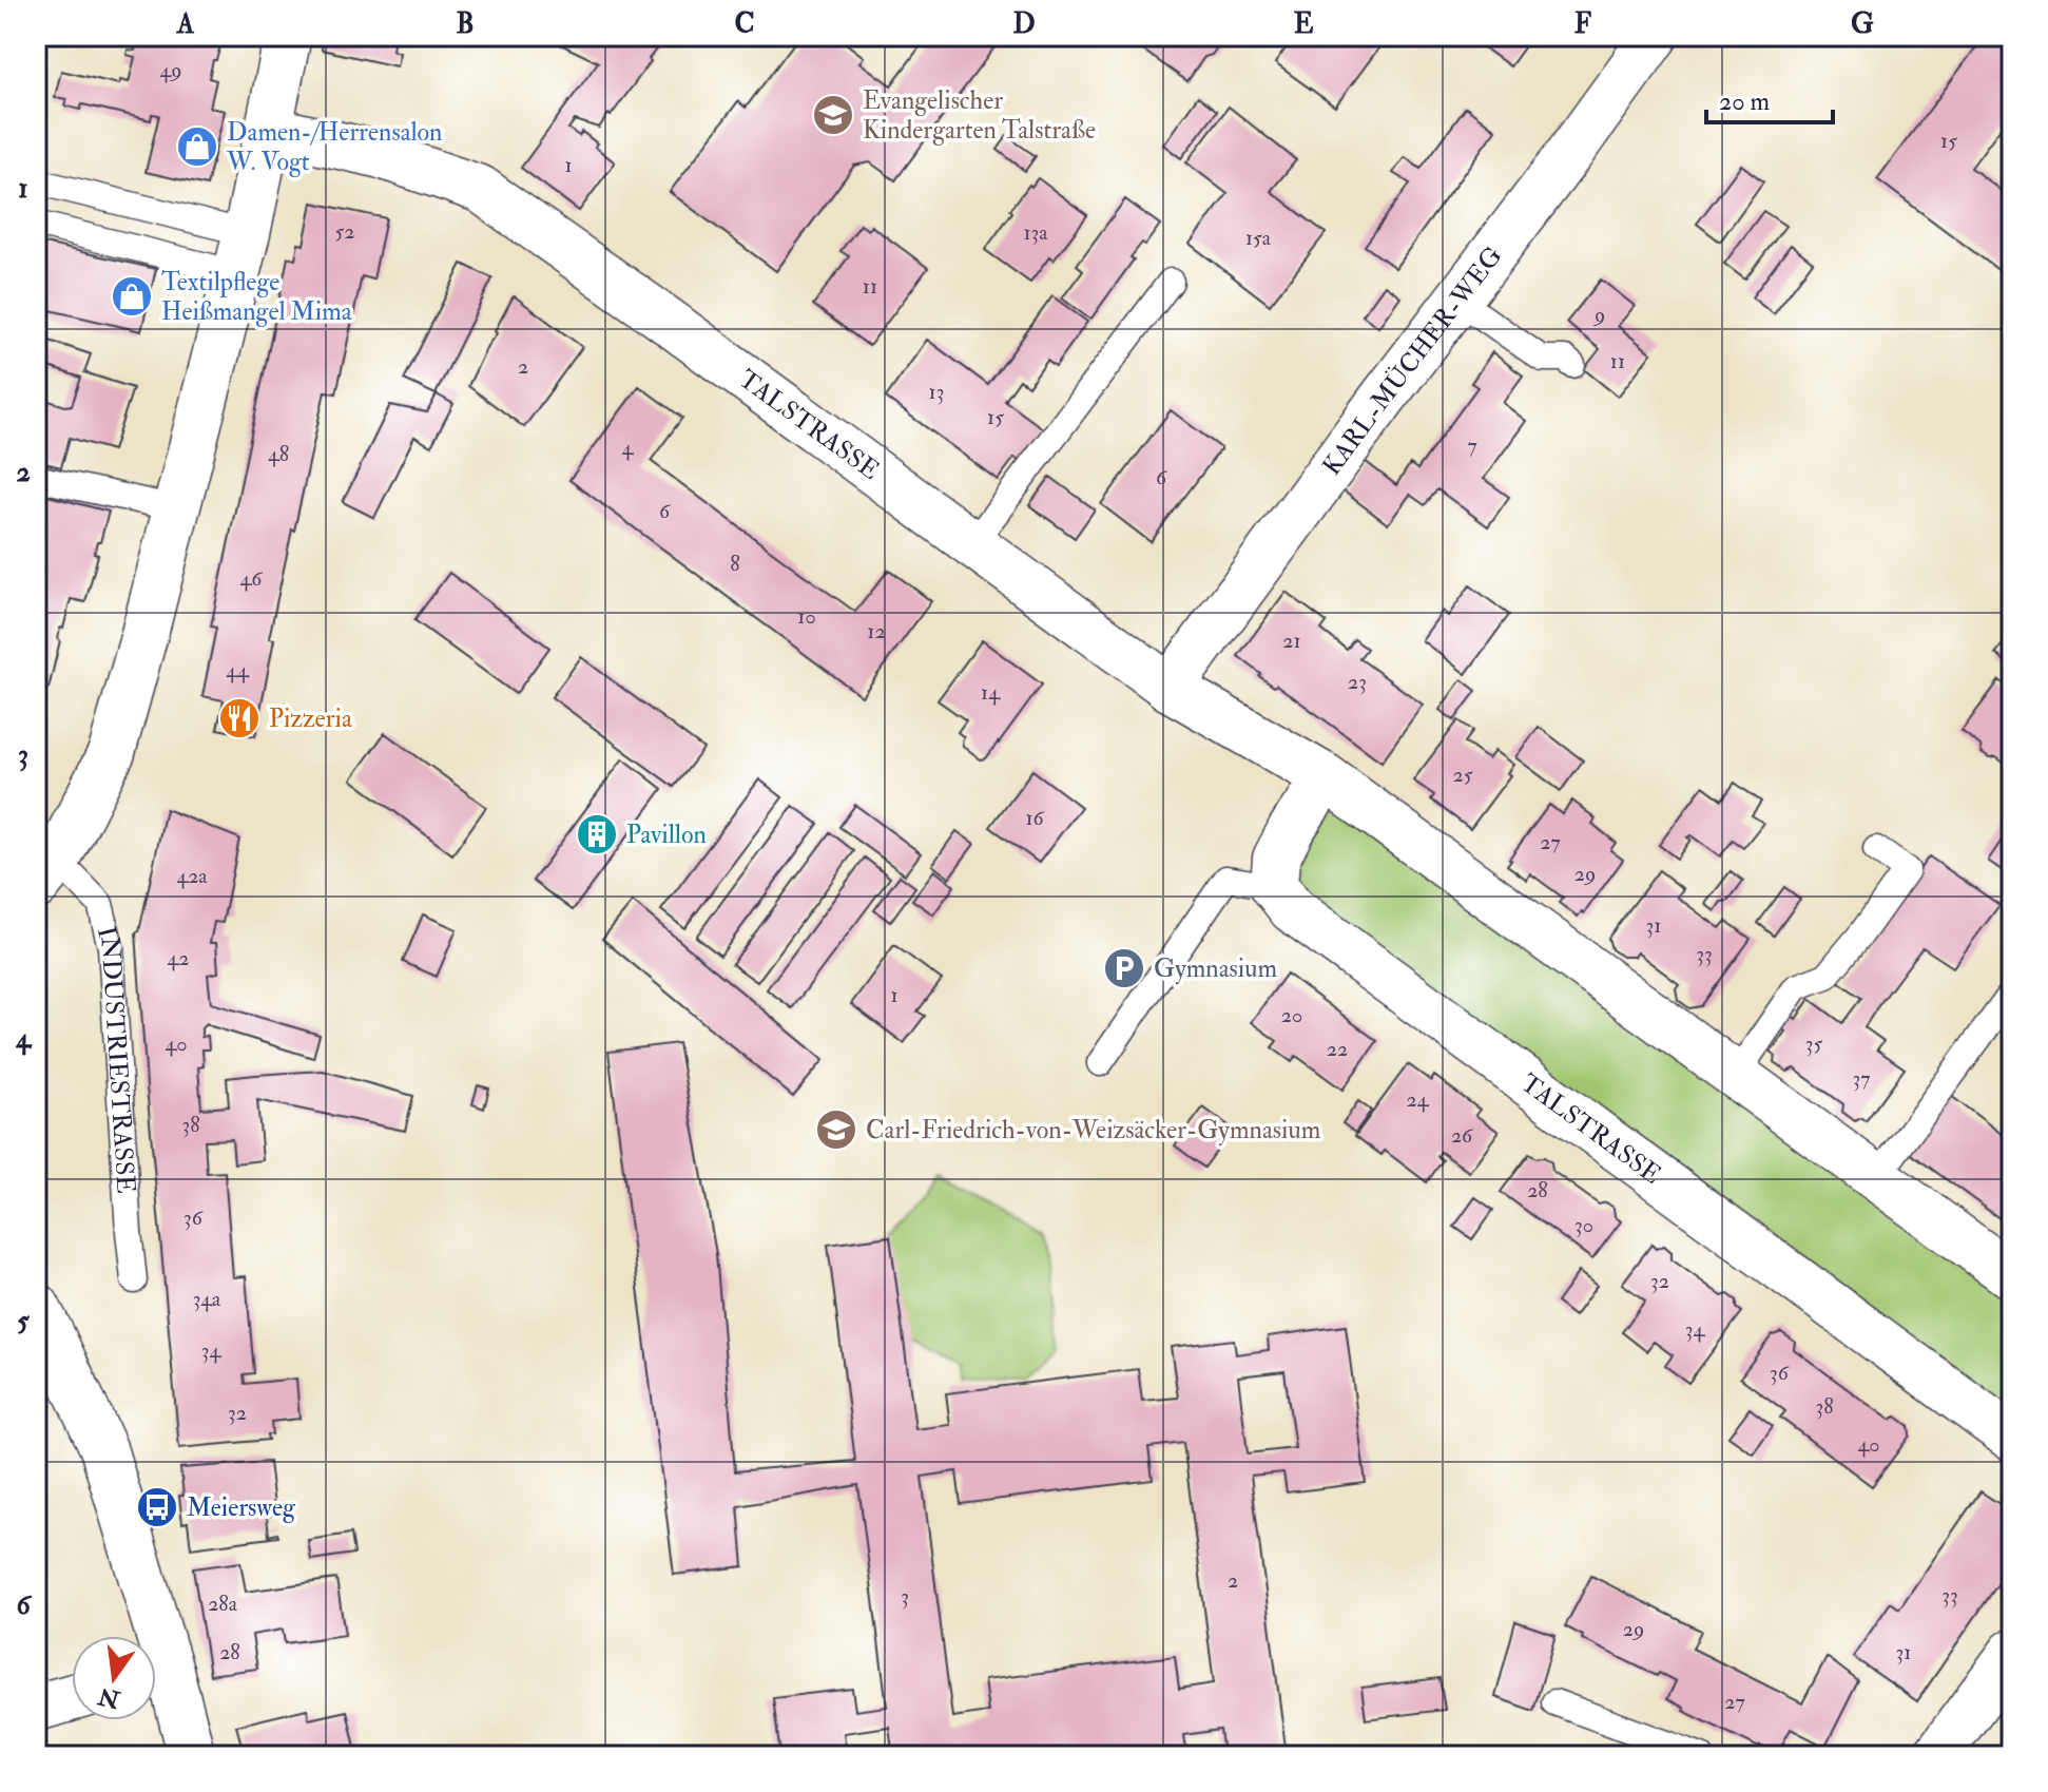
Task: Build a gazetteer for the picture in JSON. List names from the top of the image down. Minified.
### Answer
{"streets":{"street":["KARL-MÜCHER-WEG","TALSTRASSE","INDUSTRIESTRASSE"]},"crossings":[["KARL-MÜCHER-WEG","TALSTRASSE"],["TALSTRASSE","INDUSTRIESTRASSE"]],"places":{"school or university":["Evangelischer Kindergarten Talstraße","Carl-Friedrich-von-Weizsäcker-Gymnasium"],"shop":["Damen-/Herrensalon W. Vogt","Textilpflege Heißmangel Mima"],"restaurant":["Pizzeria"],"building":["Pavillon"],"parking":["Gymnasium"],"bus stop":["Meiersweg"]},"house_numbers":["49","15","1","52","13a","15a","11","9","11","2","13","15","7","4","48","6","6","8","46","10","12","21","44","23","14","25","16","27","29","42a","31","33","42","1","20","40","35","22","37","24","38","26","28","36","30","32","34a","34","34","36","38","32","40","2","33","3","28a","29","28","31","27"],"scale_bar":"20 m","north":"bottom","grid":{"columns":["A","B","C","D","E","F","G"],"rows":["1","2","3","4","5","6"]}}
